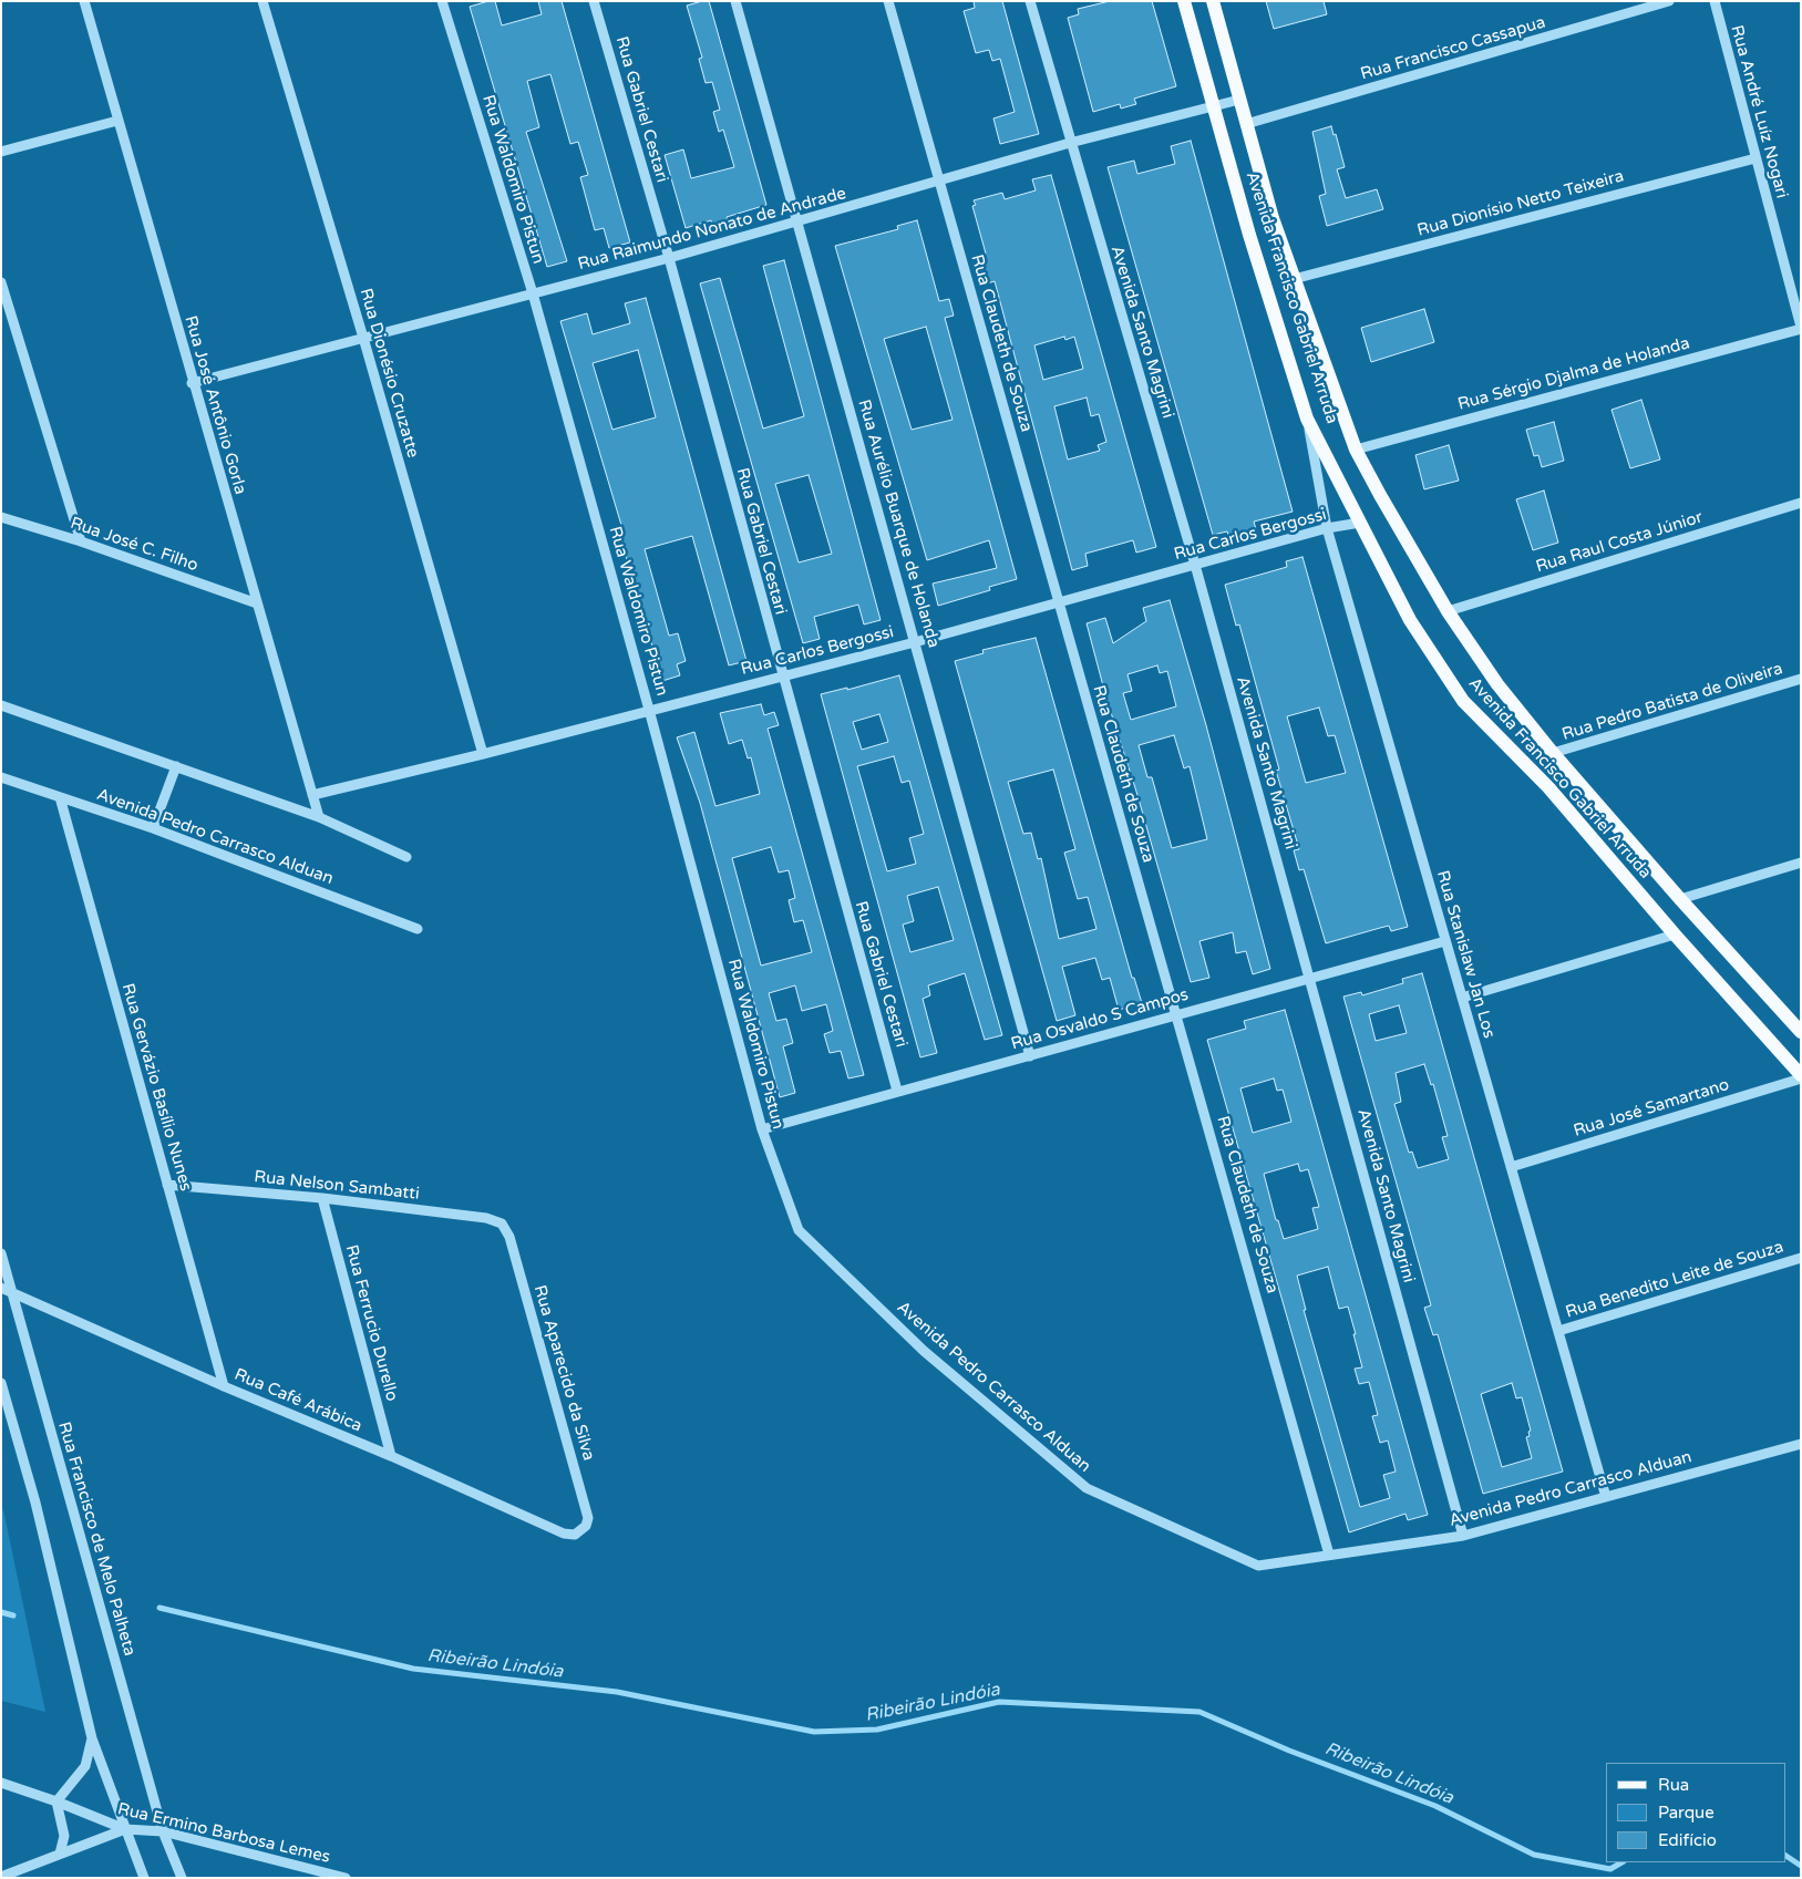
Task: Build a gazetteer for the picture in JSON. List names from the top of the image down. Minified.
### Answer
{"streets":{"main road":["Avenida Francisco Gabriel Arruda"],"street":["Rua Francisco Cassapua","Rua Gabriel Cestari","Rua André Luíz Nogari","Rua Waldomiro Pistun","Rua Dionísio Netto Teixeira","Rua Raimundo Nonato de Andrade","Avenida Santo Magrini","Rua Claudeth de Souza","Rua Dionésio Cruzatte","Rua Sérgio Djalma de Holanda","Rua José Antônio Gorla","Rua Aurélio Buarque de Holanda","Rua Carlos Bergossi","Rua Raul Costa Júnior","Rua José C. Filho","Rua Pedro Batista de Oliveira","Avenida Pedro Carrasco Alduan","Rua Stanislaw Jan Los","Rua Osvaldo S Campos","Rua Gervázio Basílio Nunes","Rua José Samartano","Rua Nelson Sambatti","Rua Benedito Leite de Souza","Rua Ferrucio Durello","Rua Aparecido da Silva","Rua Café Arábica","Rua Francisco de Melo Palheta","Rua Ermino Barbosa Lemes"]},"crossings":[["Rua Francisco Cassapua","Avenida Francisco Gabriel Arruda"],["Rua Gabriel Cestari","Rua Raimundo Nonato de Andrade"],["Rua Gabriel Cestari","Rua Carlos Bergossi"],["Rua Gabriel Cestari","Rua Osvaldo S Campos"],["Rua André Luíz Nogari","Rua Dionísio Netto Teixeira"],["Rua André Luíz Nogari","Rua Sérgio Djalma de Holanda"],["Rua Waldomiro Pistun","Rua Raimundo Nonato de Andrade"],["Rua Waldomiro Pistun","Rua Carlos Bergossi"],["Rua Waldomiro Pistun","Avenida Pedro Carrasco Alduan"],["Rua Waldomiro Pistun","Rua Osvaldo S Campos"],["Rua Dionísio Netto Teixeira","Avenida Francisco Gabriel Arruda"],["Rua Raimundo Nonato de Andrade","Avenida Francisco Gabriel Arruda"],["Rua Raimundo Nonato de Andrade","Avenida Santo Magrini"],["Rua Raimundo Nonato de Andrade","Rua Claudeth de Souza"],["Rua Raimundo Nonato de Andrade","Rua Dionésio Cruzatte"],["Rua Raimundo Nonato de Andrade","Rua José Antônio Gorla"],["Rua Raimundo Nonato de Andrade","Rua Aurélio Buarque de Holanda"],["Avenida Francisco Gabriel Arruda","Rua Sérgio Djalma de Holanda"],["Avenida Francisco Gabriel Arruda","Rua Carlos Bergossi"],["Avenida Francisco Gabriel Arruda","Rua Raul Costa Júnior"],["Avenida Francisco Gabriel Arruda","Rua Pedro Batista de Oliveira"],["Avenida Francisco Gabriel Arruda","Rua Stanislaw Jan Los"],["Avenida Francisco Gabriel Arruda","Rua José Samartano"],["Avenida Santo Magrini","Rua Carlos Bergossi"],["Avenida Santo Magrini","Avenida Pedro Carrasco Alduan"],["Avenida Santo Magrini","Rua Osvaldo S Campos"],["Rua Claudeth de Souza","Rua Carlos Bergossi"],["Rua Claudeth de Souza","Avenida Pedro Carrasco Alduan"],["Rua Claudeth de Souza","Rua Osvaldo S Campos"],["Rua Dionésio Cruzatte","Rua Carlos Bergossi"],["Rua José Antônio Gorla","Rua Carlos Bergossi"],["Rua José Antônio Gorla","Rua José C. Filho"],["Rua Aurélio Buarque de Holanda","Rua Carlos Bergossi"],["Rua Aurélio Buarque de Holanda","Rua Osvaldo S Campos"],["Rua Carlos Bergossi","Rua Stanislaw Jan Los"],["Avenida Pedro Carrasco Alduan","Rua Stanislaw Jan Los"],["Avenida Pedro Carrasco Alduan","Rua Gervázio Basílio Nunes"],["Rua Stanislaw Jan Los","Rua Osvaldo S Campos"],["Rua Stanislaw Jan Los","Rua José Samartano"],["Rua Stanislaw Jan Los","Rua Benedito Leite de Souza"],["Rua Gervázio Basílio Nunes","Rua Nelson Sambatti"],["Rua Gervázio Basílio Nunes","Rua Café Arábica"],["Rua Nelson Sambatti","Rua Ferrucio Durello"],["Rua Nelson Sambatti","Rua Aparecido da Silva"],["Rua Ferrucio Durello","Rua Café Arábica"],["Rua Aparecido da Silva","Rua Café Arábica"],["Rua Café Arábica","Rua Francisco de Melo Palheta"],["Rua Francisco de Melo Palheta","Rua Ermino Barbosa Lemes"]],"water":["Ribeirão Lindóia"],"legend":["Rua","Parque","Edifício"]}
